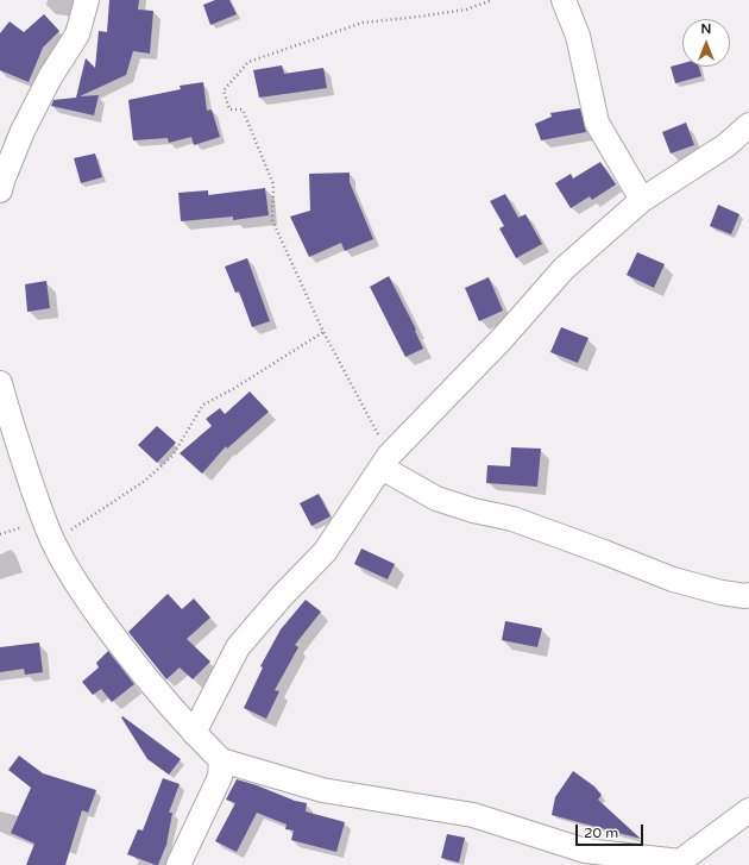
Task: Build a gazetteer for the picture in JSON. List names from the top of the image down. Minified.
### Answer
{"scale_bar":"20 m","north":"top"}
